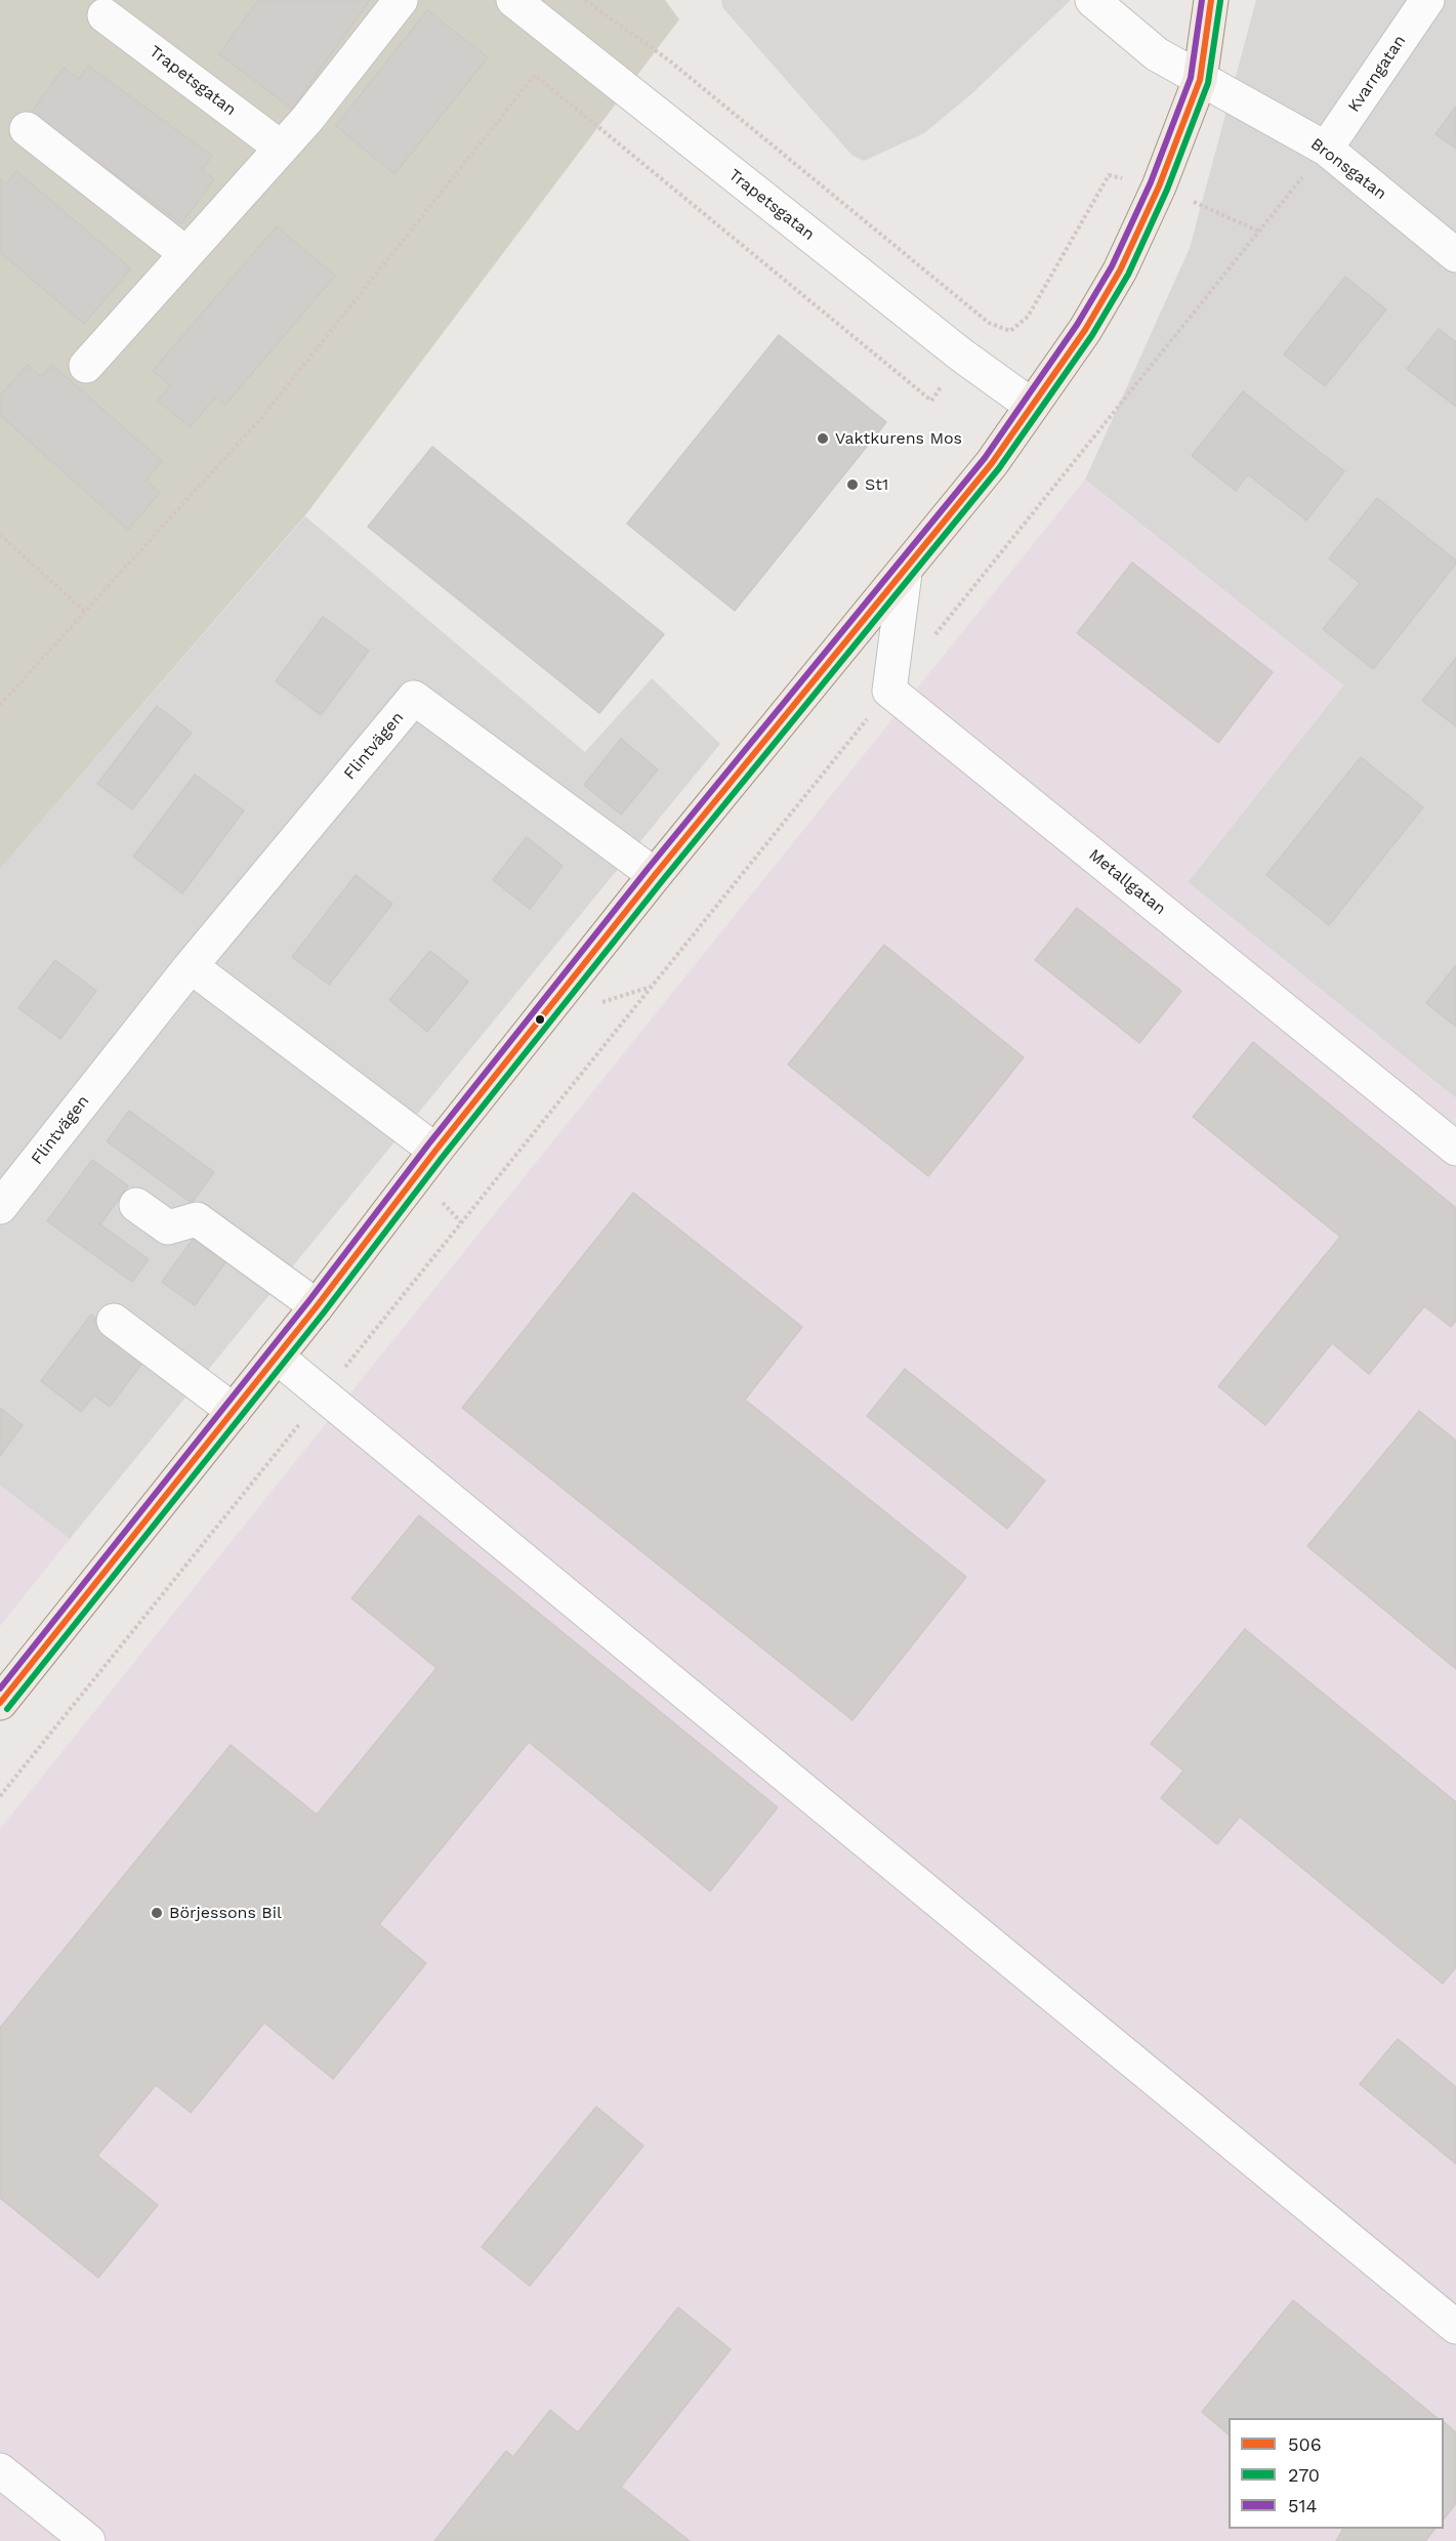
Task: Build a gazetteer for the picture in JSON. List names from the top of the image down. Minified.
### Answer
{"streets":{"street":["Kvarngatan","Trapetsgatan","Bronsgatan","Flintvägen","Metallgatan"]},"crossings":[["Kvarngatan","Bronsgatan"]],"places":["Vaktkurens Mos","St1","Börjessons Bil"],"lines":["transit line 506","transit line 514","transit line 270"],"legend":["506","270","514"]}
